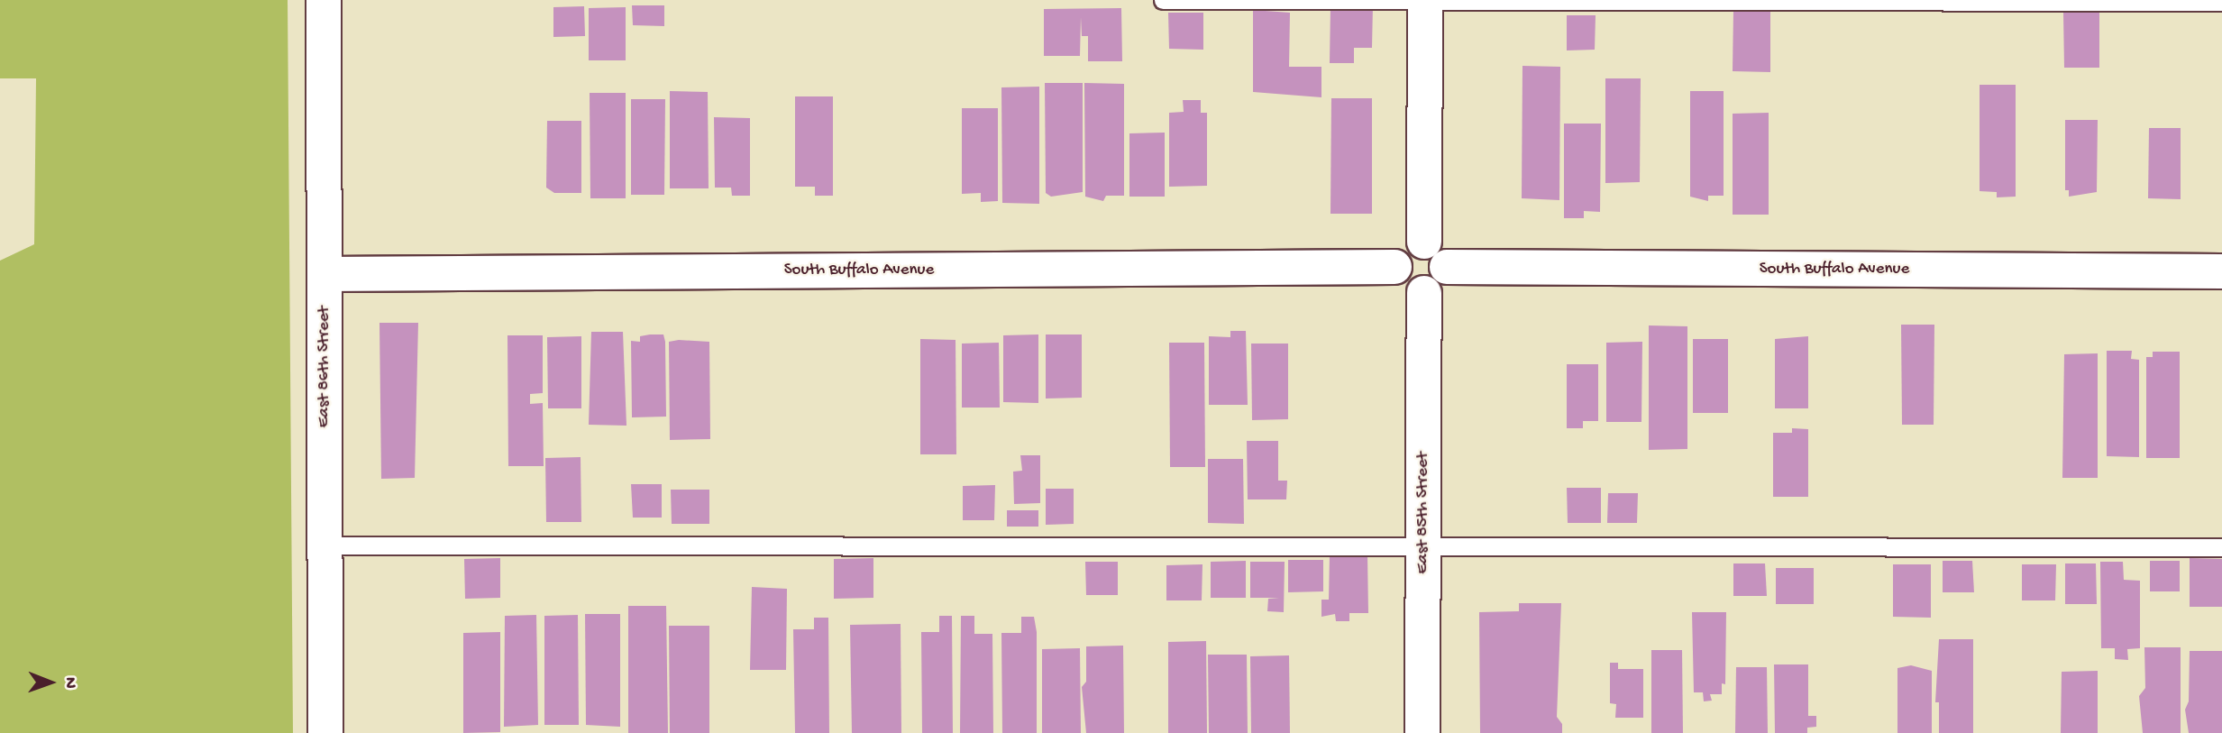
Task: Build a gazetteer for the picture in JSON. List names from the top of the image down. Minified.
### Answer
{"streets":{"street":["South Buffalo Avenue","East 86th Street","East 85th Street"]},"crossings":[["South Buffalo Avenue","East 86th Street"],["South Buffalo Avenue","East 85th Street"]],"north":"right"}
